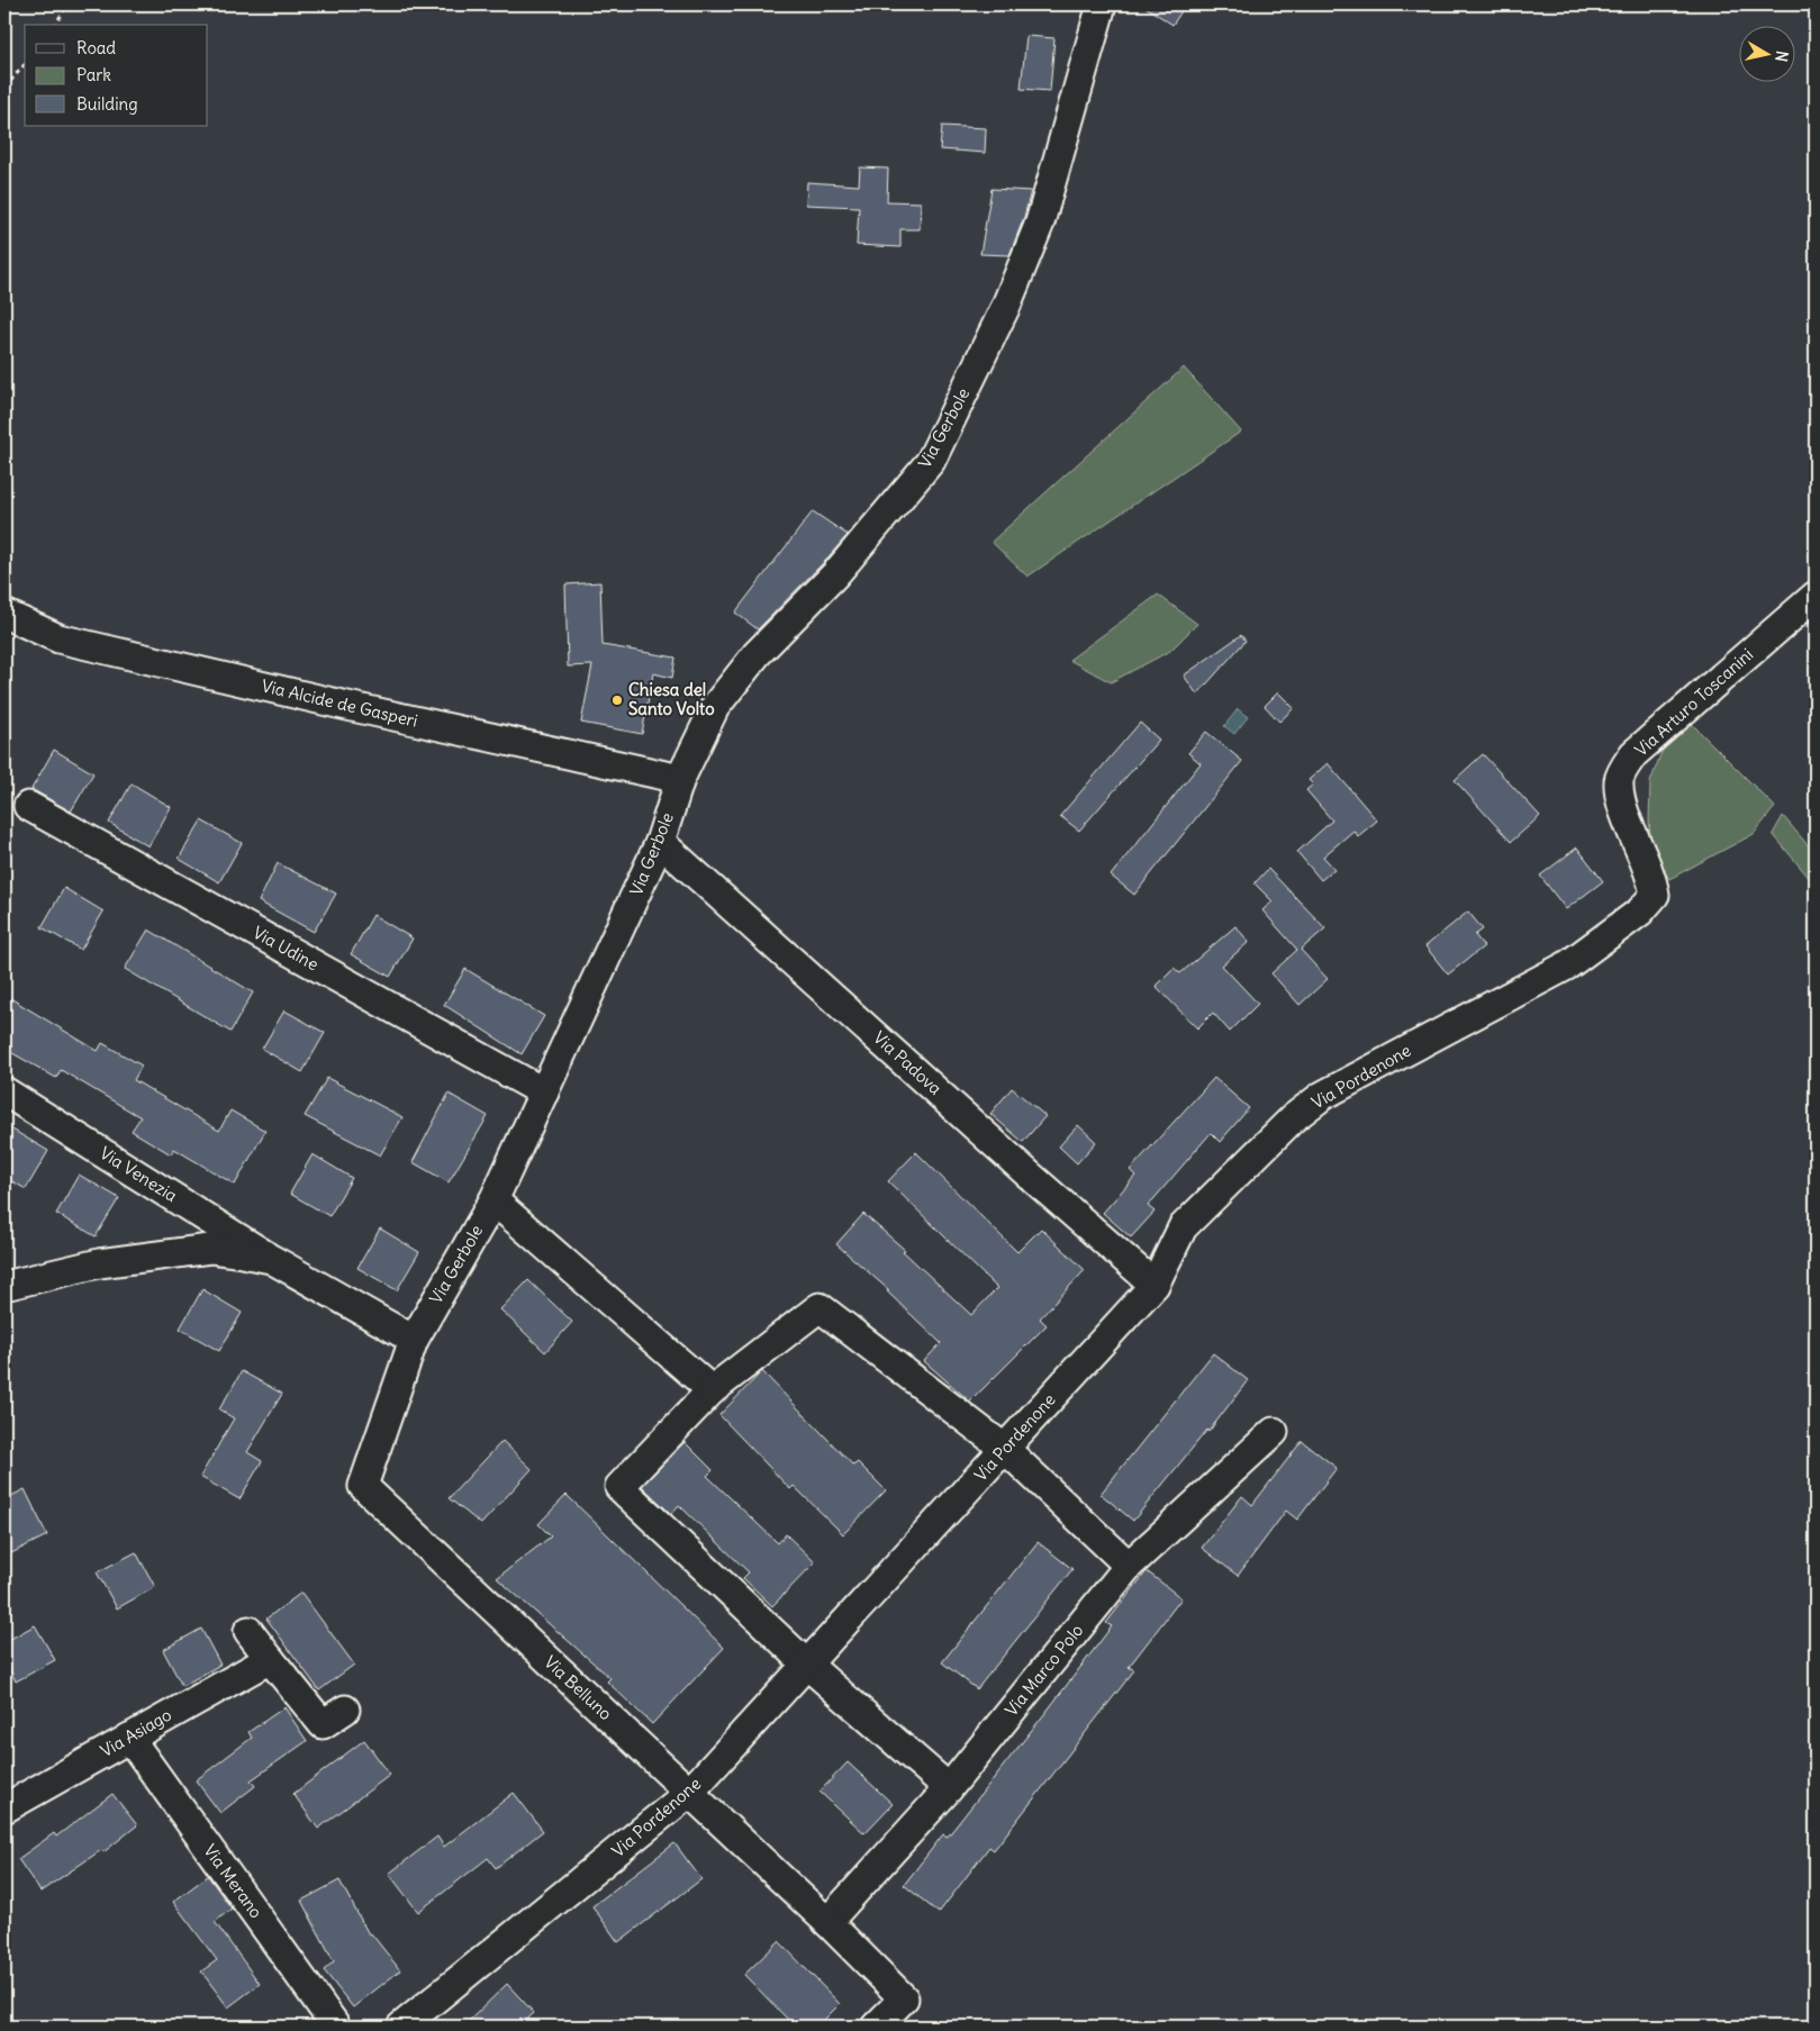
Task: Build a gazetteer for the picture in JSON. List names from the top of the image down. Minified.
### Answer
{"streets":{"street":["Via Gerbole","Via Arturo Toscanini","Via Alcide de Gasperi","Via Udine","Via Padova","Via Pordenone","Via Venezia","Via Marco Polo","Via Belluno","Via Asiago","Via Merano"]},"crossings":[["Via Gerbole","Via Alcide de Gasperi"],["Via Gerbole","Via Udine"],["Via Gerbole","Via Padova"],["Via Gerbole","Via Belluno"],["Via Arturo Toscanini","Via Pordenone"],["Via Padova","Via Pordenone"],["Via Pordenone","Via Belluno"],["Via Marco Polo","Via Belluno"],["Via Asiago","Via Merano"]],"places":["Chiesa del Santo Volto"],"legend":["Road","Park","Building"],"north":"right"}
